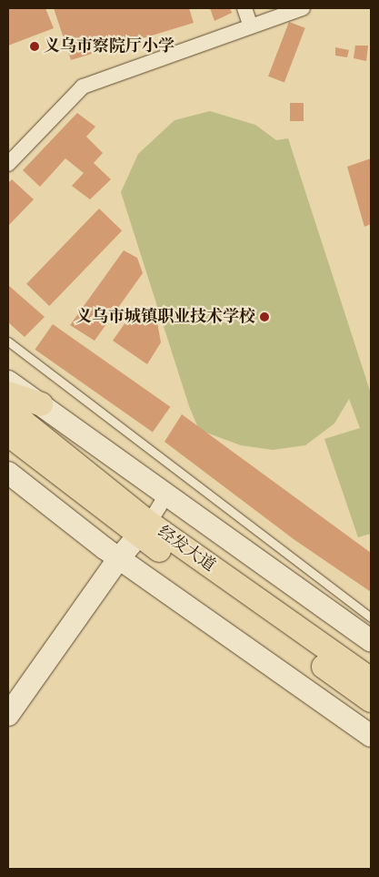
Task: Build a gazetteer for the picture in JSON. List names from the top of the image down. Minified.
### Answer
{"streets":{"main road":["经发大道"]},"places":["义乌市察院厅小学","义乌市城镇职业技术学校"]}
